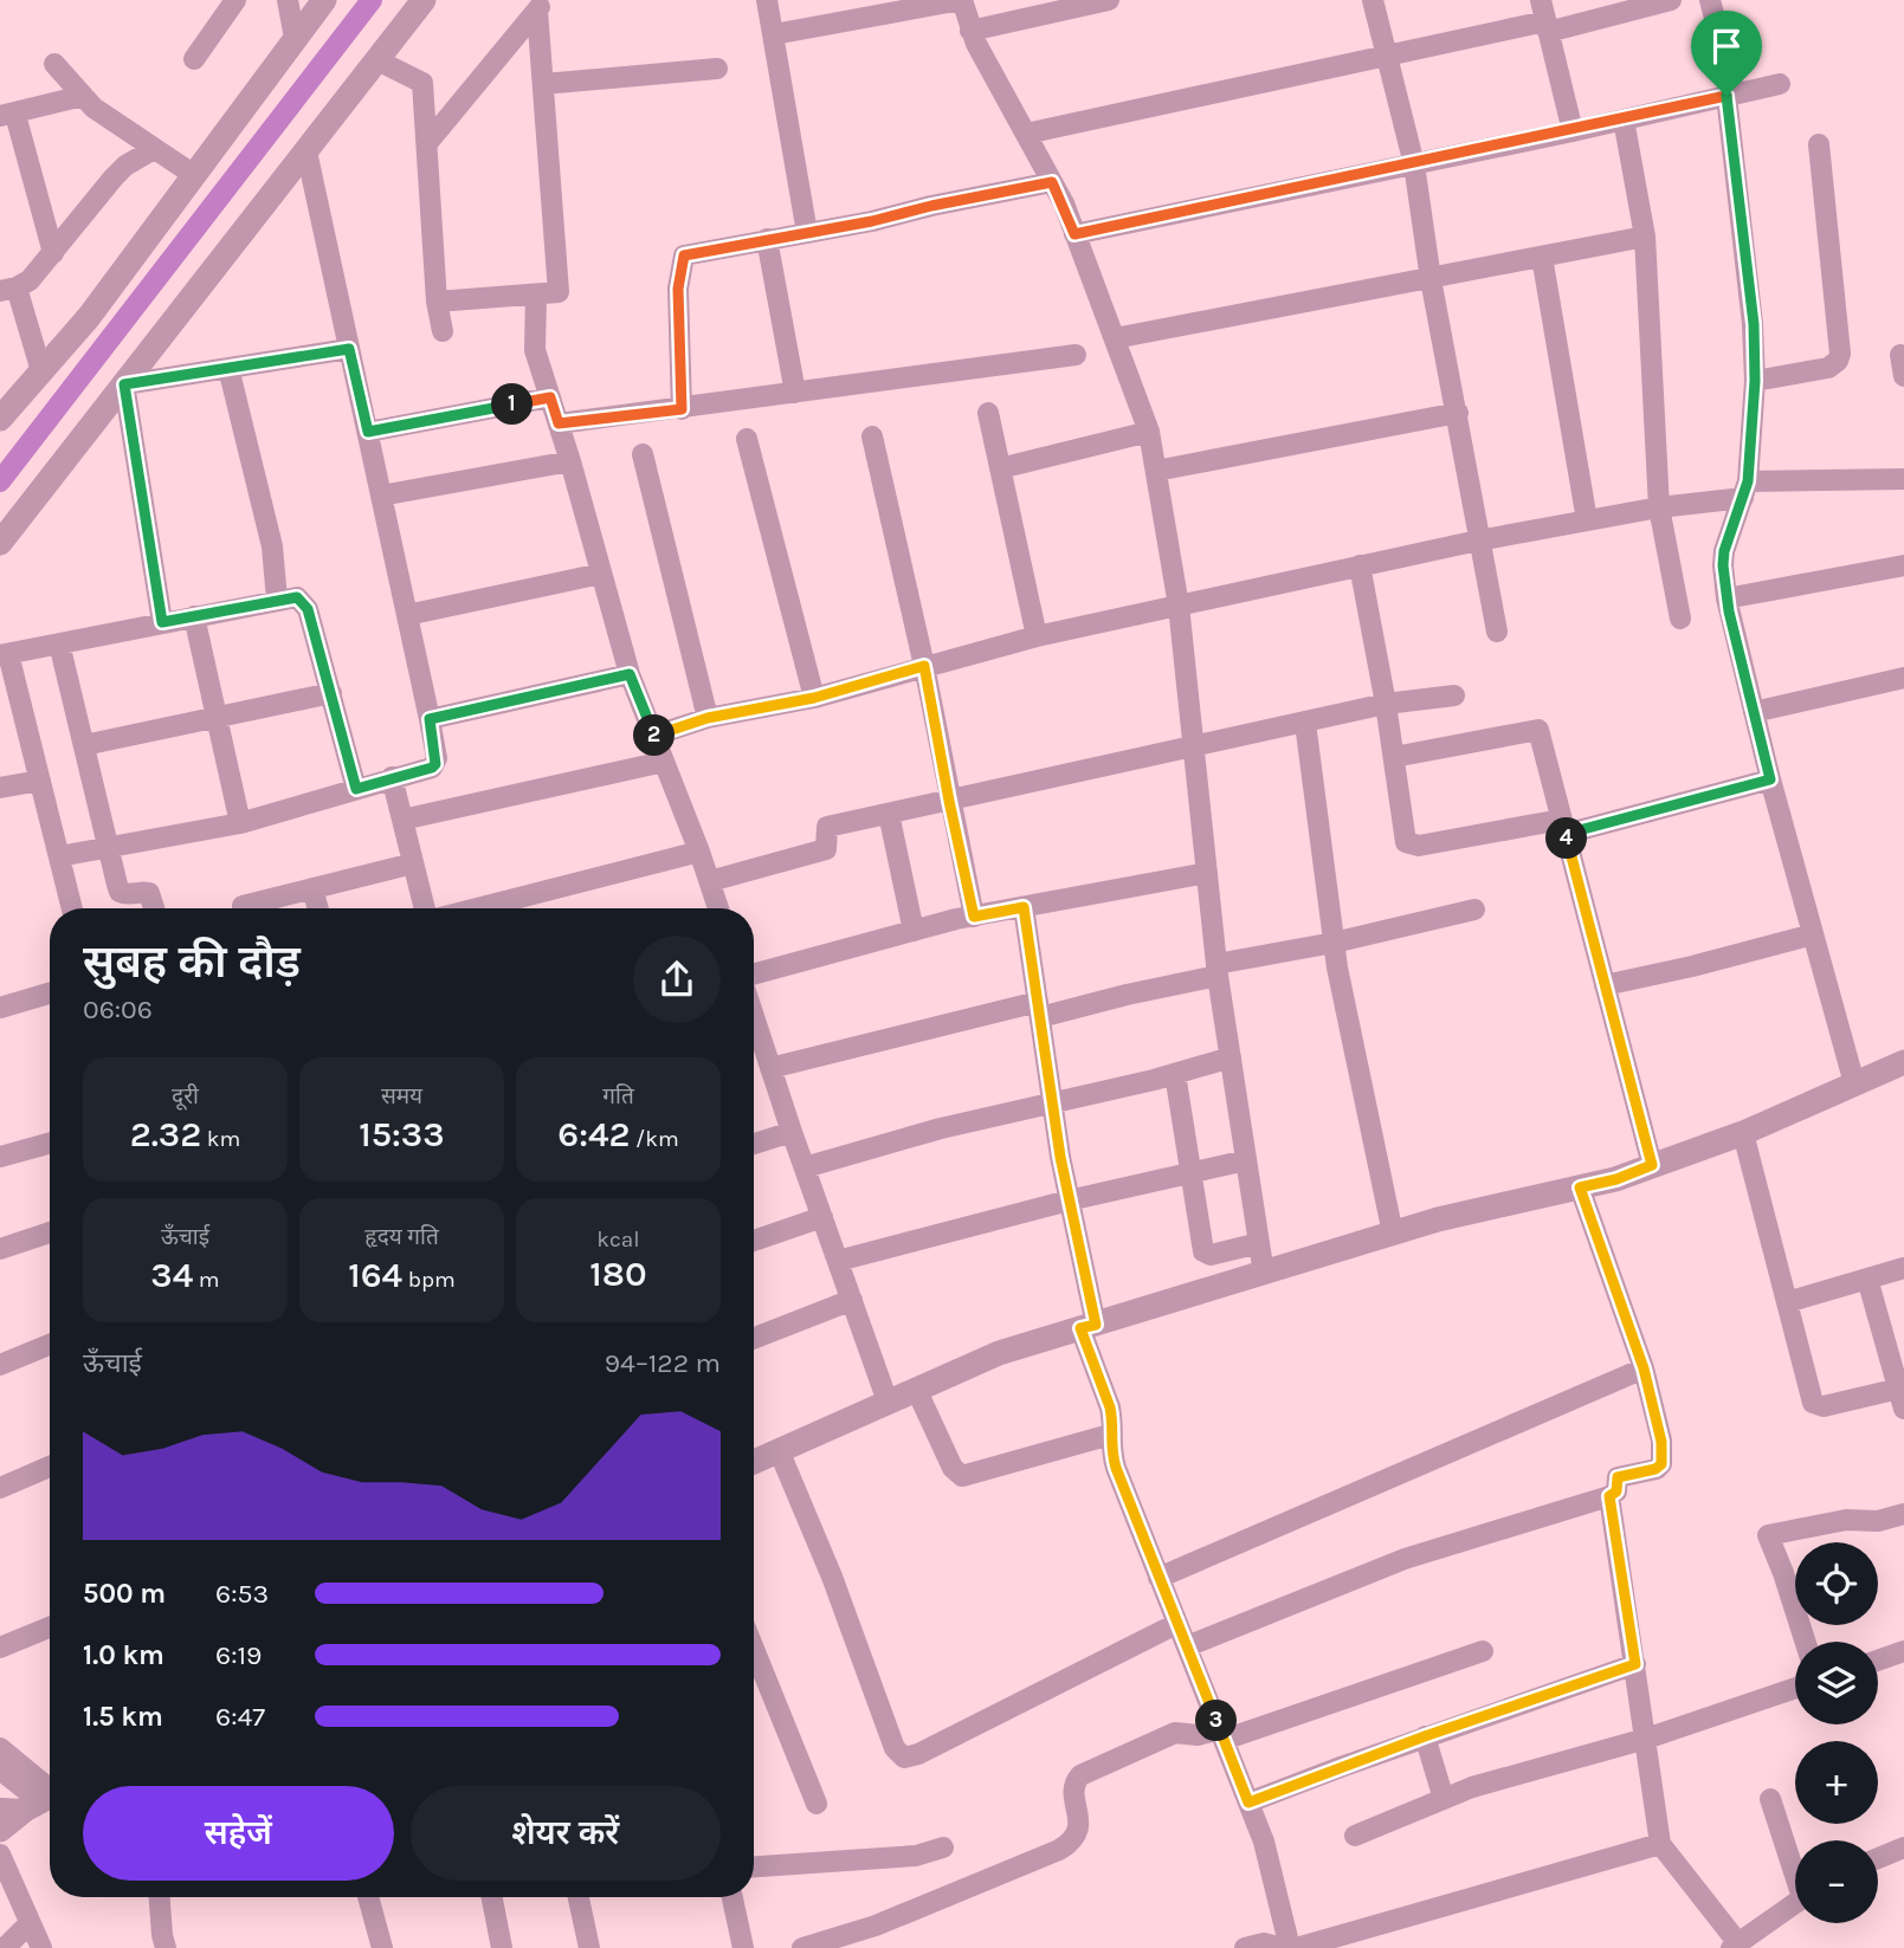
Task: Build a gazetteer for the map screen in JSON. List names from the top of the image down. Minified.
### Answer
{"page":{"pins":["1","2","4","3"],"heading":["सुबह की दौड़","06:06"],"stats":[["दूरी","2.32 km"],["समय","15:33"],["गति","6:42 /km"],["ऊँचाई","34 m"],["हृदय गति","164 bpm"],["kcal","180"]],"chart":["ऊँचाई","94–122 m"],"map_buttons":["+","−"],"list":[{"name":"500 m","note":"6:53"},{"name":"1.0 km","note":"6:19"},{"name":"1.5 km","note":"6:47"}],"buttons":["सहेजें","शेयर करें"]}}
